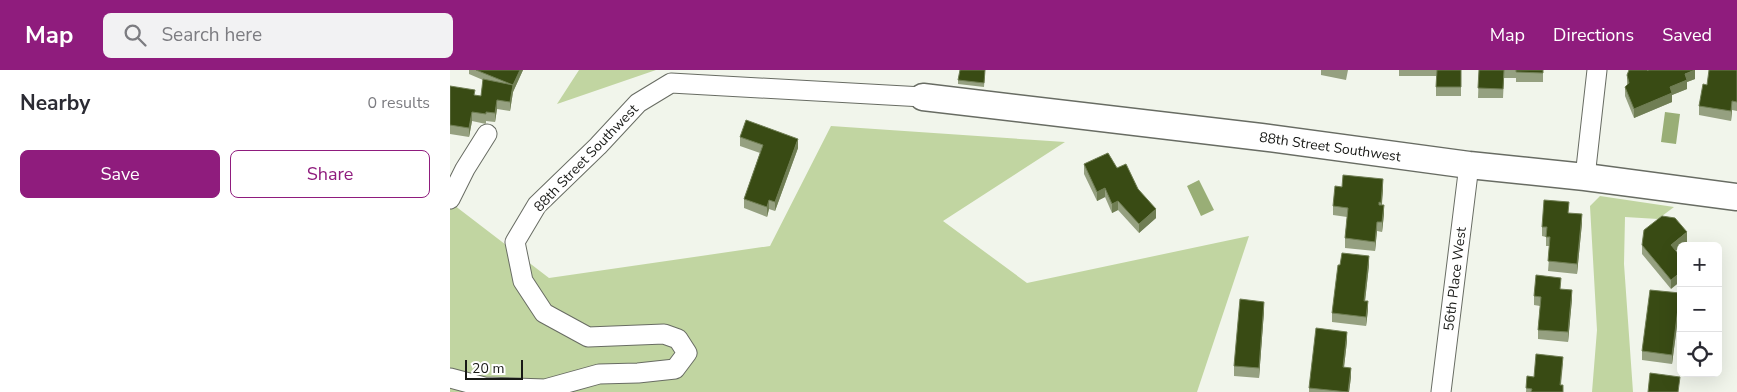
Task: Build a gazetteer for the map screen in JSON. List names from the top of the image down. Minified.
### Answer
{"streets":{"street":["88th Street Southwest","56th Place West"]},"crossings":[["88th Street Southwest","56th Place West"]],"scale_bar":"20 m","page":{"header":"Map","search":"Search here","nav":["Map","Directions","Saved"],"heading":["Nearby","0 results"],"buttons":["Save","Share"],"map_buttons":["+","−"],"scale":"20 m"}}
